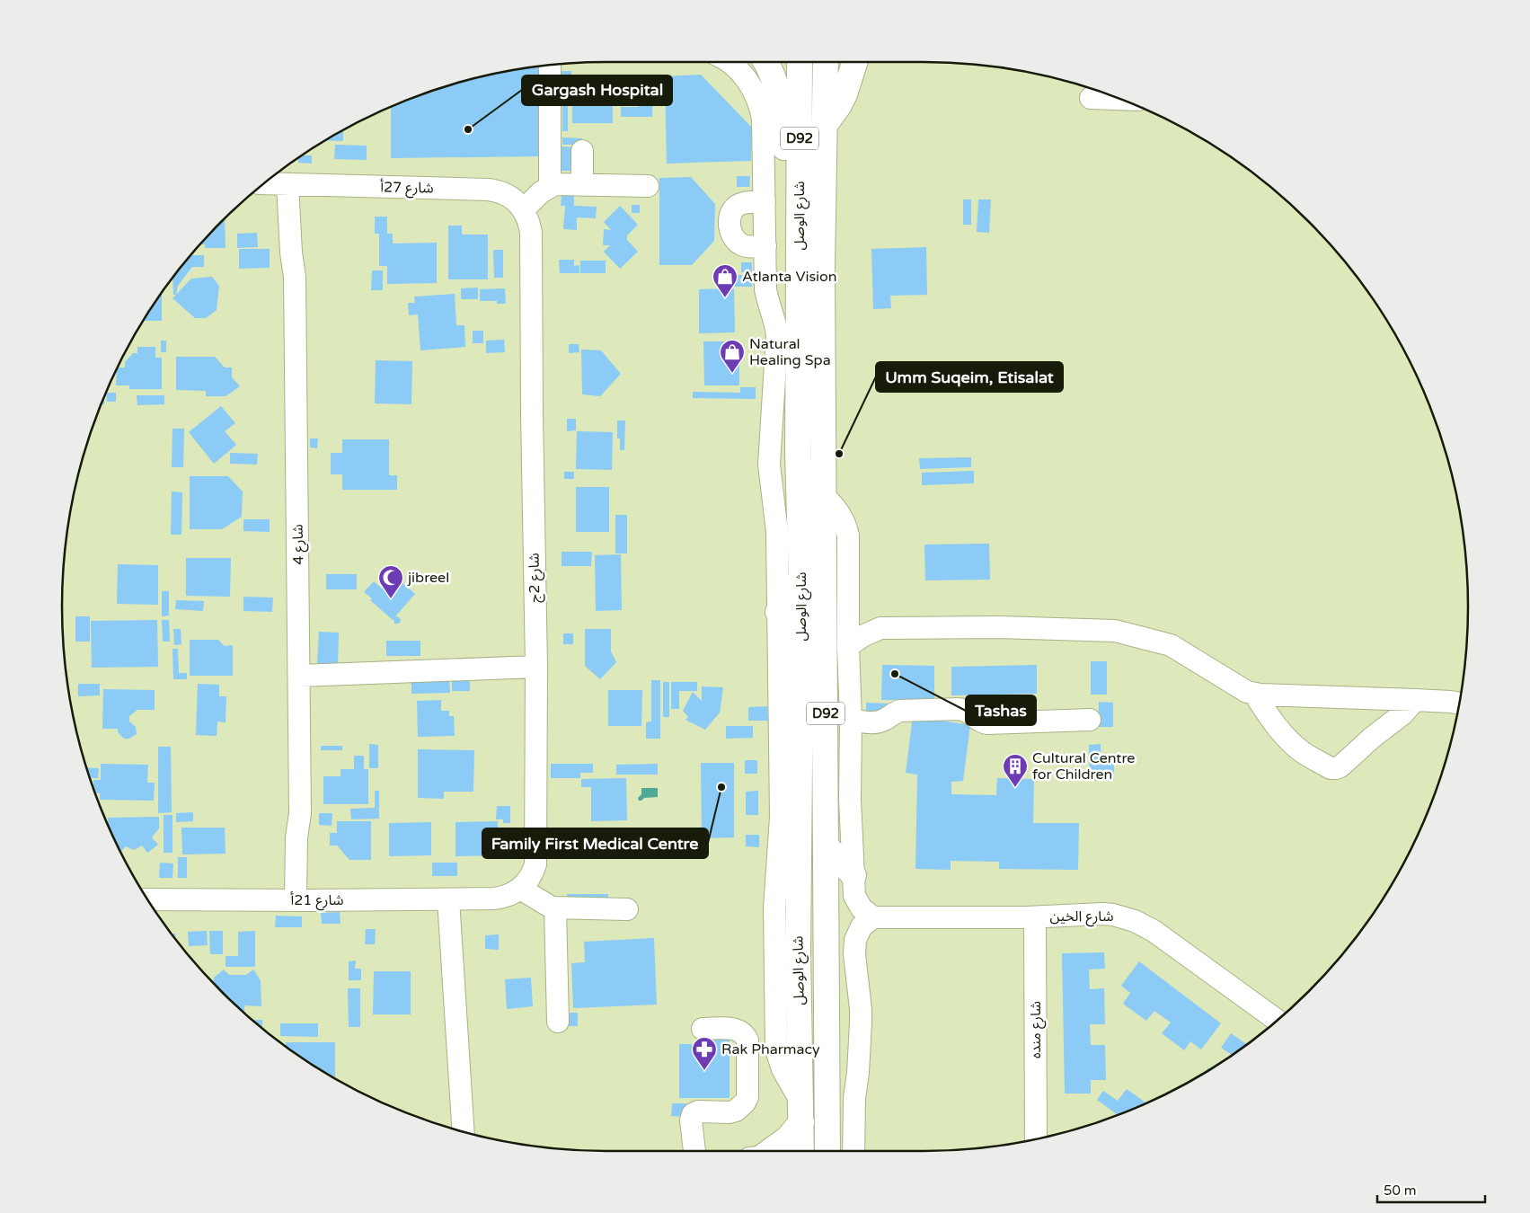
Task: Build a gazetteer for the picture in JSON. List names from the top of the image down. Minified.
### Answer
{"streets":{"main road":["D92","شارع الوصل"],"street":["شارع 27أ","شارع 4","شارع 2ج","شارع 21أ","شارع الخين","شارع منده"]},"crossings":[["شارع 27أ","شارع 4"],["شارع 27أ","شارع 2ج"],["شارع 4","شارع 21أ"],["شارع 2ج","شارع 21أ"],["شارع الخين","شارع منده"]],"places":{"other":["Gargash Hospital","Umm Suqeim, Etisalat","Tashas","Family First Medical Centre"],"shop":["Atlanta Vision","Natural Healing Spa"],"mosque":["jibreel"],"building":["Cultural Centre for Children"],"pharmacy":["Rak Pharmacy"]},"scale_bar":"50 m"}
